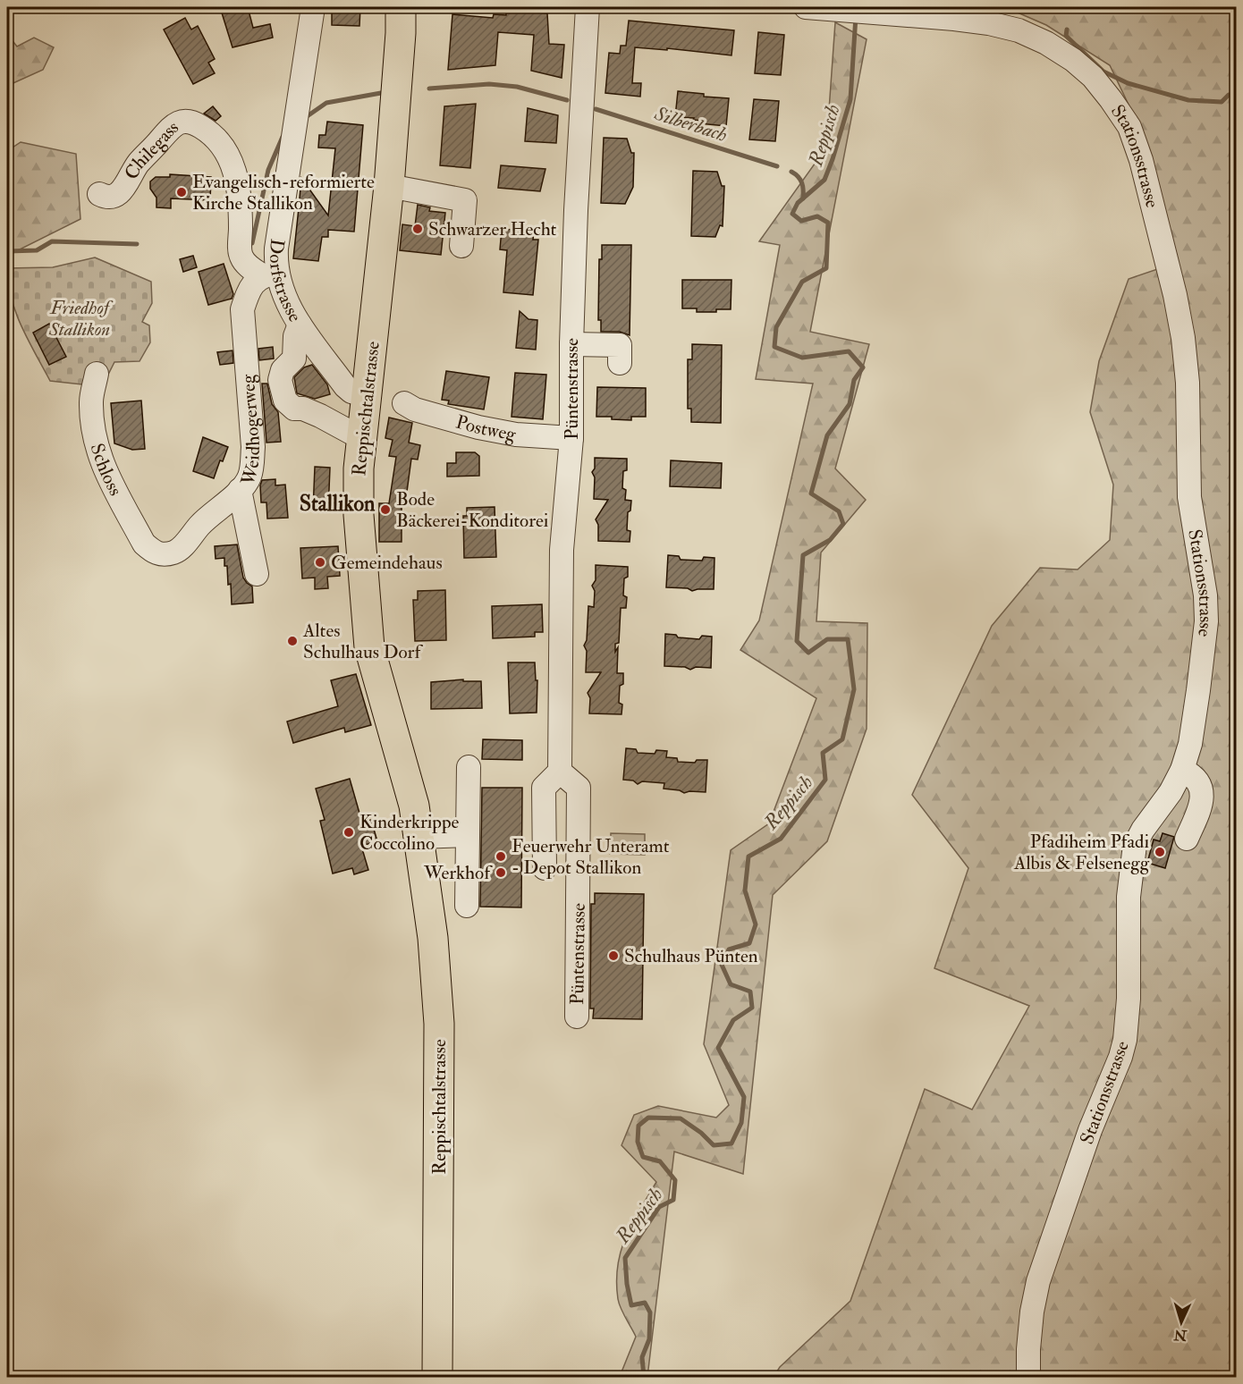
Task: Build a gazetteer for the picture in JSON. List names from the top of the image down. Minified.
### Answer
{"streets":{"main road":["Reppischtalstrasse"],"street":["Chilegass","Stationsstrasse","Dorfstrasse","Püntenstrasse","Postweg","Weidhogerweg","Schloss"]},"crossings":[["Chilegass","Dorfstrasse"],["Chilegass","Weidhogerweg"],["Dorfstrasse","Reppischtalstrasse"],["Dorfstrasse","Weidhogerweg"],["Püntenstrasse","Postweg"],["Weidhogerweg","Schloss"]],"districts":["Stallikon"],"water":["Silberbach","Reppisch"],"parks":["Friedhof Stallikon"],"places":["Evangelisch-reformierte Kirche Stallikon","Schwarzer Hecht","Bode Bäckerei-Konditorei","Gemeindehaus","Altes Schulhaus Dorf","Kinderkrippe Coccolino","Pfadiheim Pfadi Albis & Felsenegg","Feuerwehr Unteramt - Depot Stallikon","Werkhof","Schulhaus Pünten"],"north":"bottom"}
